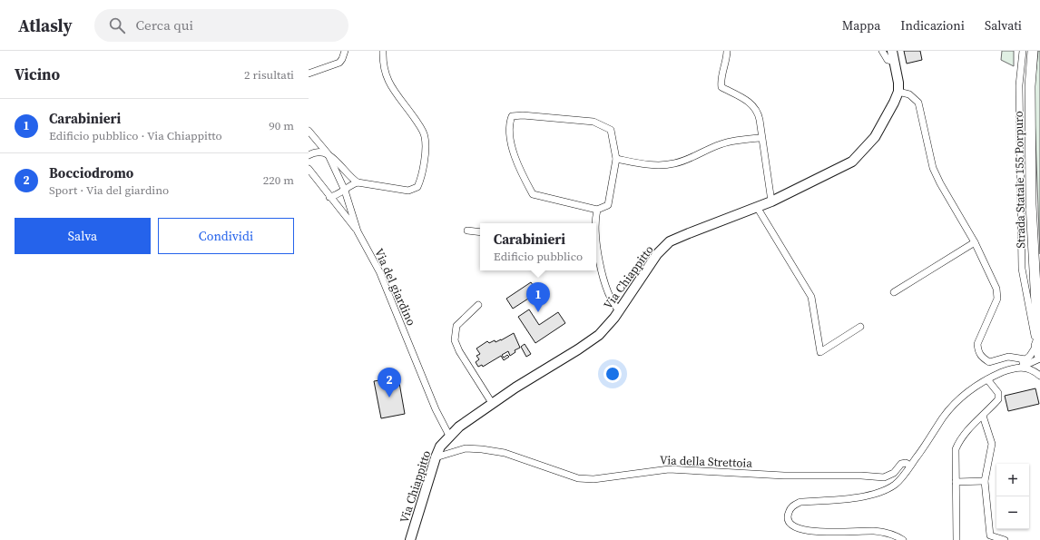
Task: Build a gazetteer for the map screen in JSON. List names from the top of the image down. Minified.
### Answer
{"streets":{"main road":["Strada Statale 155 Porpuro"],"street":["Via Chiappitto","Via del giardino","Via della Strettoia"]},"crossings":[["Via Chiappitto","Via del giardino"],["Via Chiappitto","Via della Strettoia"]],"page":{"header":"Atlasly","search":"Cerca qui","nav":["Mappa","Indicazioni","Salvati"],"heading":["Vicino","2 risultati"],"list":[{"mark":"1","name":"Carabinieri","note":"Edificio pubblico · Via Chiappitto","value":"90 m"},{"mark":"2","name":"Bocciodromo","note":"Sport · Via del giardino","value":"220 m"}],"buttons":["Salva","Condividi"],"popup":["Carabinieri","Edificio pubblico"],"pins":["1","2"],"map_buttons":["+","−"]}}
